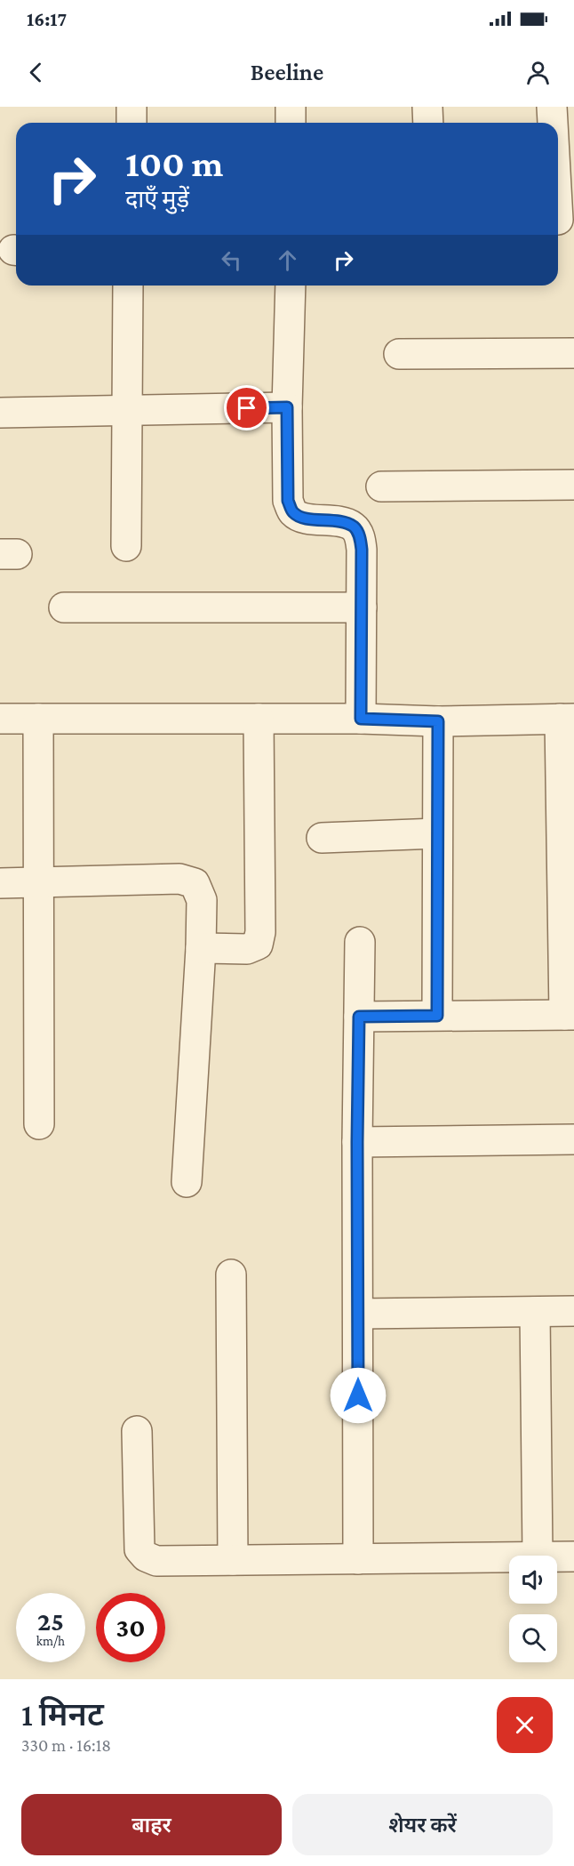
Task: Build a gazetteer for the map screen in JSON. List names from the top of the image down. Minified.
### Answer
{"page":{"status":"16:17","header":"Beeline","turn":["100 m","दाएँ मुड़ें"],"speed":"25 km/h","limit":"30","heading":["1 मिनट","330 m · 16:18"],"buttons":["बाहर","शेयर करें"]}}
